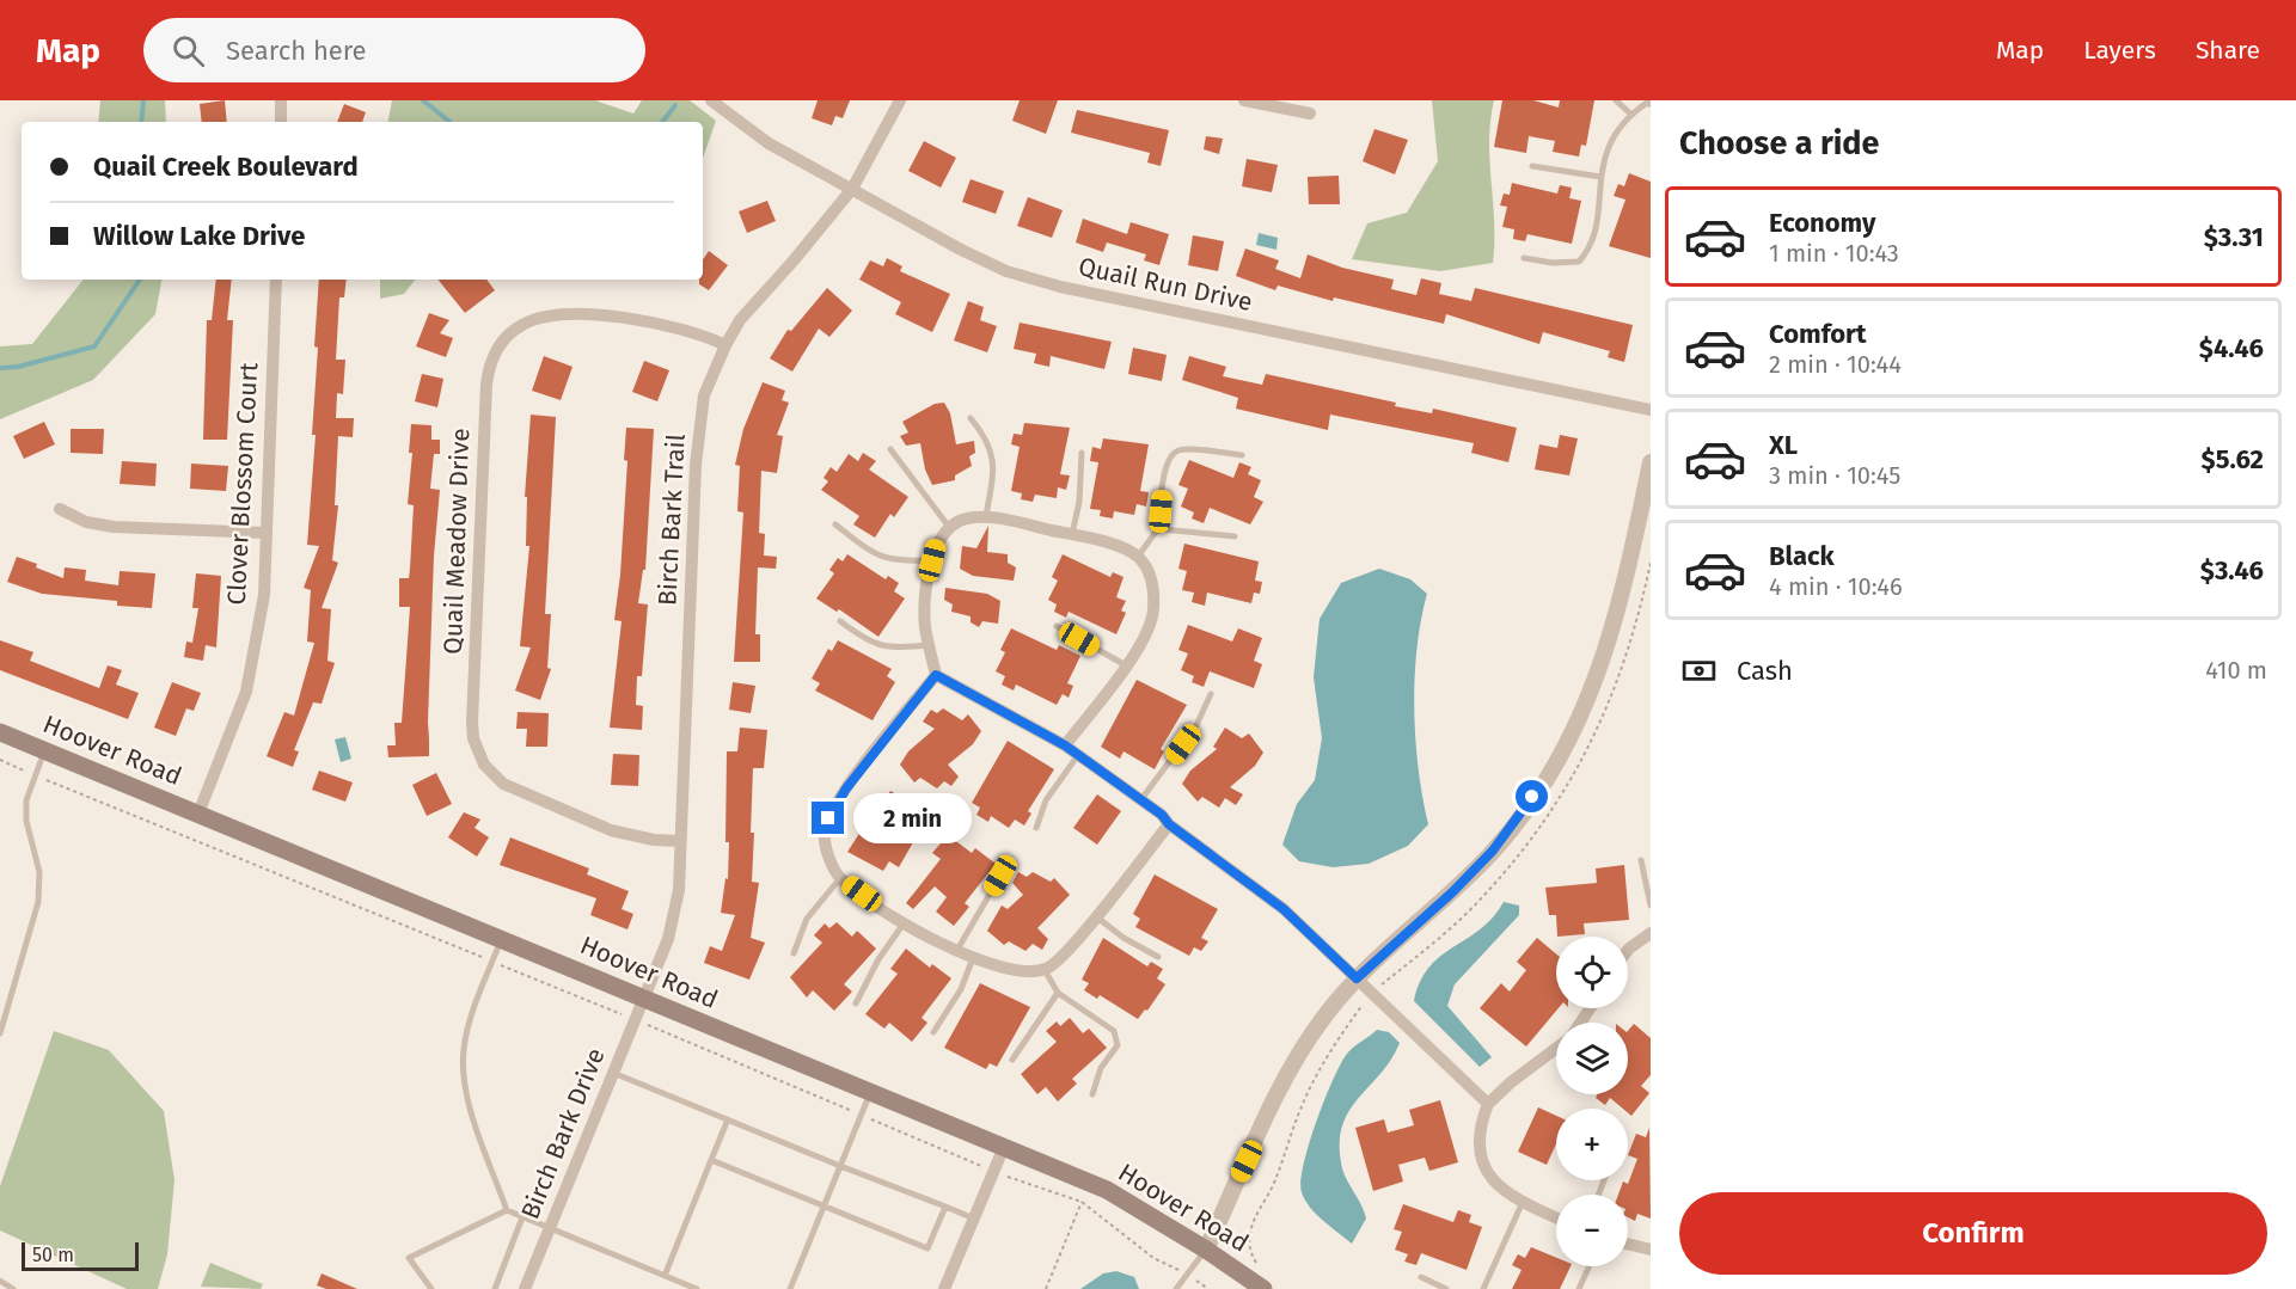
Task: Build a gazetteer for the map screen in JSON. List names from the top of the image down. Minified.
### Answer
{"streets":{"main road":["Hoover Road"],"street":["Quail Run Drive","Clover Blossom Court","Birch Bark Trail","Quail Meadow Drive","Birch Bark Drive"]},"crossings":[["Quail Run Drive","Birch Bark Trail"],["Clover Blossom Court","Hoover Road"],["Birch Bark Trail","Quail Meadow Drive"],["Birch Bark Trail","Hoover Road"],["Birch Bark Trail","Birch Bark Drive"],["Hoover Road","Birch Bark Drive"]],"scale_bar":"50 m","page":{"header":"Map","search":"Search here","nav":["Map","Layers","Share"],"heading":"Choose a ride","banner":["Quail Creek Boulevard","Willow Lake Drive"],"list":[{"name":"Economy","note":"1 min · 10:43","value":"$3.31"},{"name":"Comfort","note":"2 min · 10:44","value":"$4.46"},{"name":"XL","note":"3 min · 10:45","value":"$5.62"},{"name":"Black","note":"4 min · 10:46","value":"$3.46"}],"pay":["Cash","410 m"],"bubble":"2 min","map_buttons":["+","−"],"buttons":"Confirm","scale":"50 m"}}
